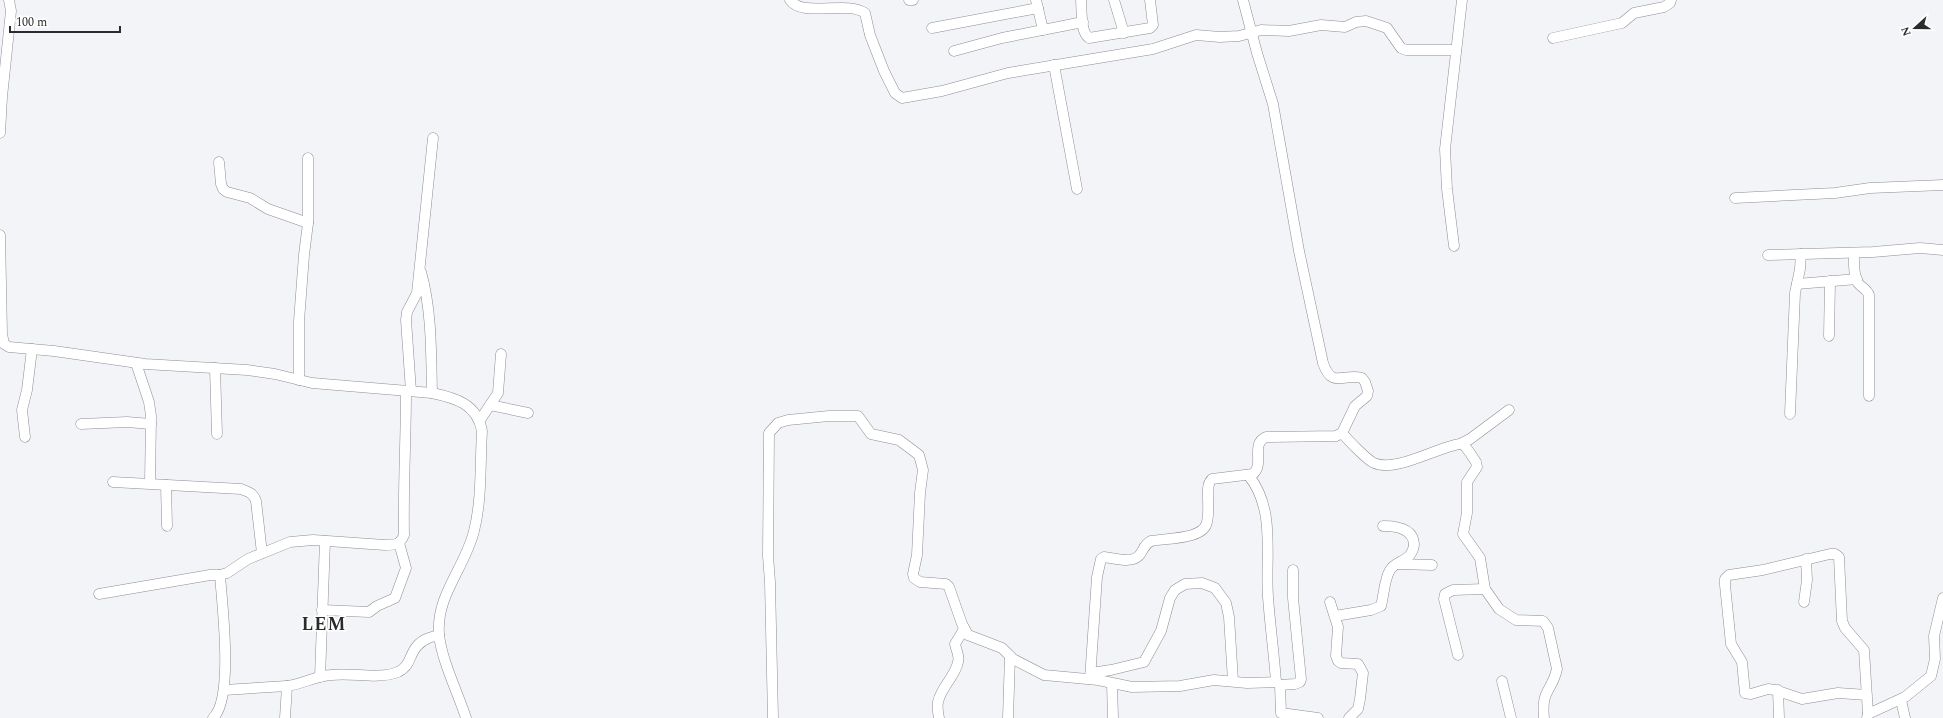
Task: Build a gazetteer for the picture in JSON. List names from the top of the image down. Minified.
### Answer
{"districts":["LEM"],"scale_bar":"100 m","north":"left"}
